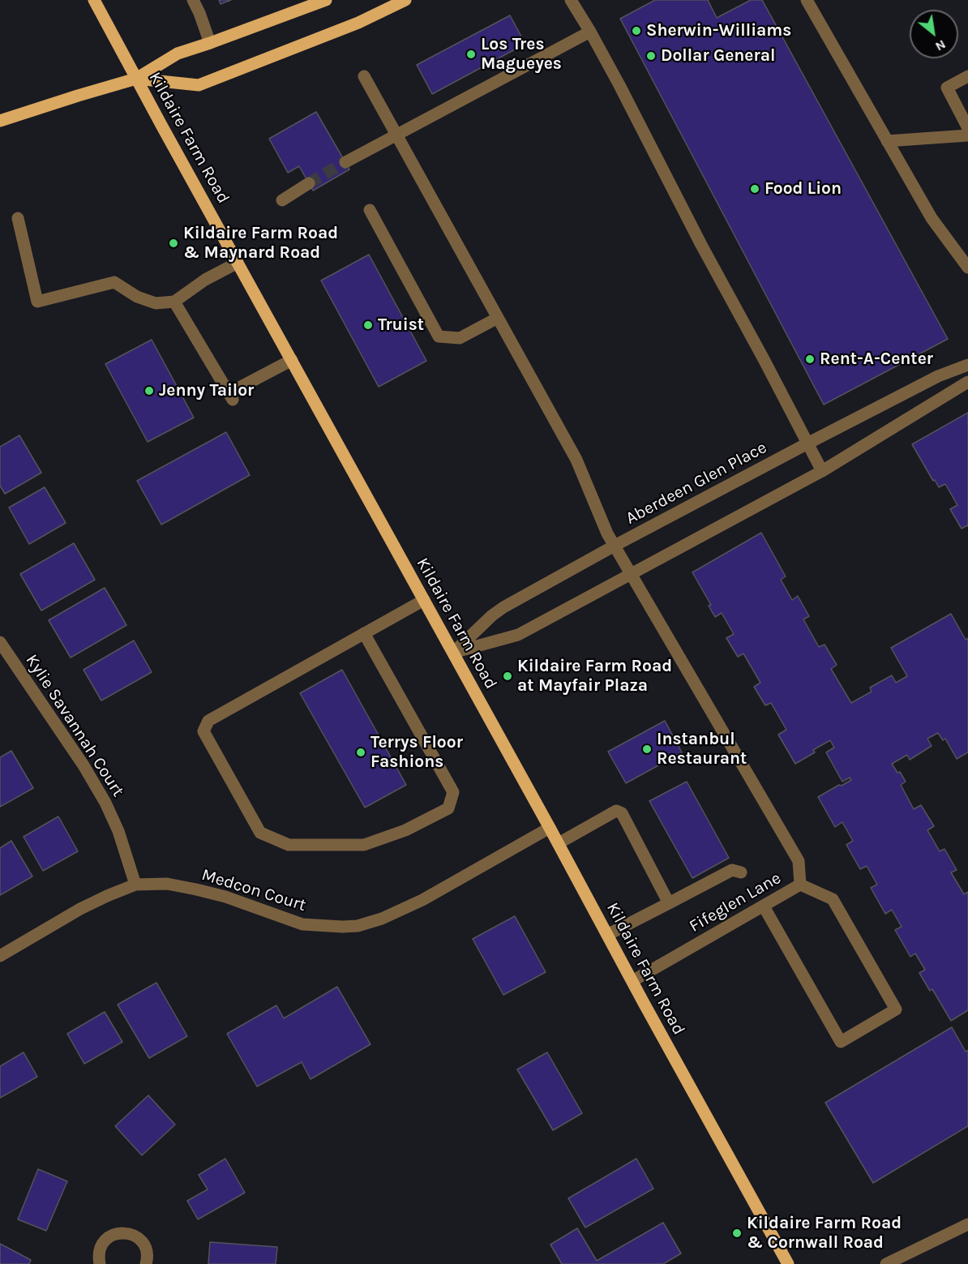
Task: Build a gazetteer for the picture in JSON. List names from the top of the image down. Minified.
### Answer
{"streets":{"main road":["Kildaire Farm Road"],"street":["Aberdeen Glen Place","Kylie Savannah Court","Medcon Court","Fifeglen Lane"]},"crossings":[["Kildaire Farm Road","Aberdeen Glen Place"],["Kildaire Farm Road","Medcon Court"],["Kildaire Farm Road","Fifeglen Lane"],["Aberdeen Glen Place","Fifeglen Lane"],["Kylie Savannah Court","Medcon Court"]],"places":["Sherwin-Williams","Los Tres Magueyes","Dollar General","Food Lion","Kildaire Farm Road & Maynard Road","Truist","Rent-A-Center","Jenny Tailor","Kildaire Farm Road at Mayfair Plaza","Instanbul Restaurant","Terrys Floor Fashions","Kildaire Farm Road & Cornwall Road"],"north":"bottom right"}
